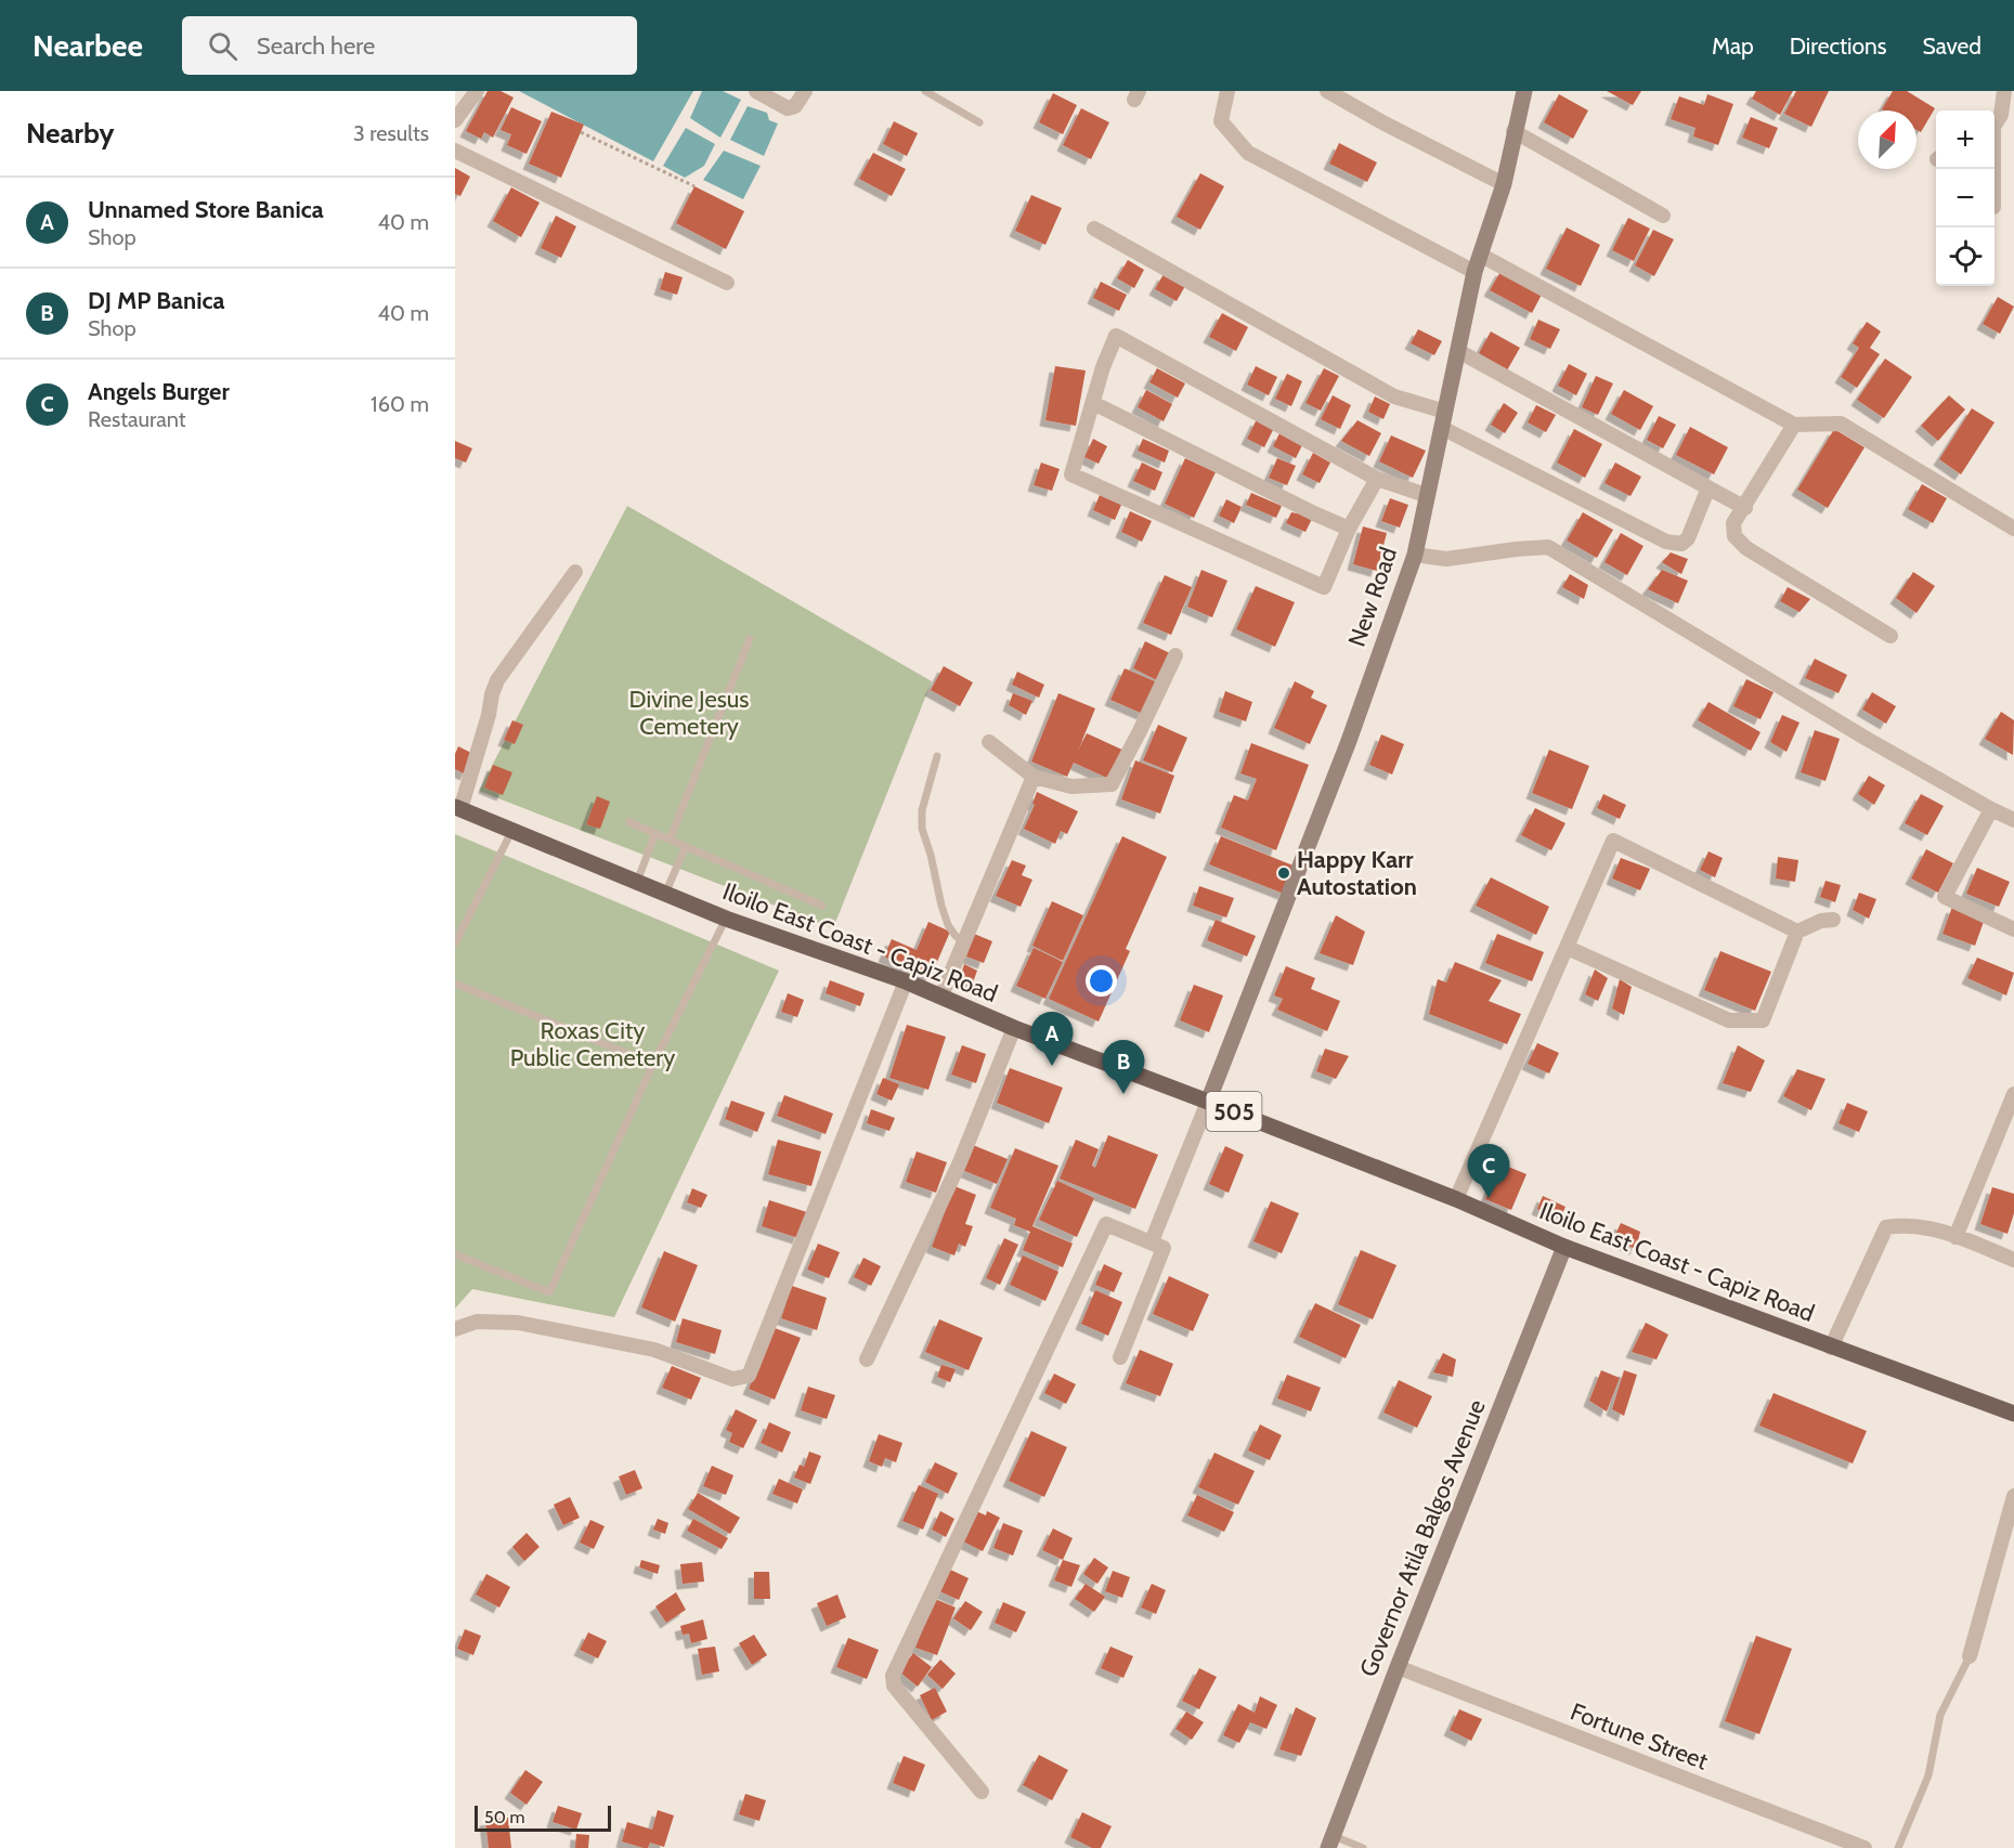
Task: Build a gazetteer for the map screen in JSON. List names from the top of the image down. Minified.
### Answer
{"streets":{"main road":["Iloilo East Coast - Capiz Road","505"],"street":["New Road","Governor Atila Balgos Avenue","Fortune Street"]},"crossings":[["New Road","Iloilo East Coast - Capiz Road"],["Iloilo East Coast - Capiz Road","Governor Atila Balgos Avenue"],["Governor Atila Balgos Avenue","Fortune Street"]],"parks":["Divine Jesus Cemetery","Roxas City Public Cemetery"],"places":["Happy Karr Autostation"],"scale_bar":"50 m","north":"top right","page":{"header":"Nearbee","search":"Search here","nav":["Map","Directions","Saved"],"heading":["Nearby","3 results"],"map_buttons":["+","−"],"list":[{"mark":"A","name":"Unnamed Store Banica","note":"Shop","value":"40 m"},{"mark":"B","name":"DJ MP Banica","note":"Shop","value":"40 m"},{"mark":"C","name":"Angels Burger","note":"Restaurant","value":"160 m"}],"pins":["A","B","C"],"scale":"50 m"}}
